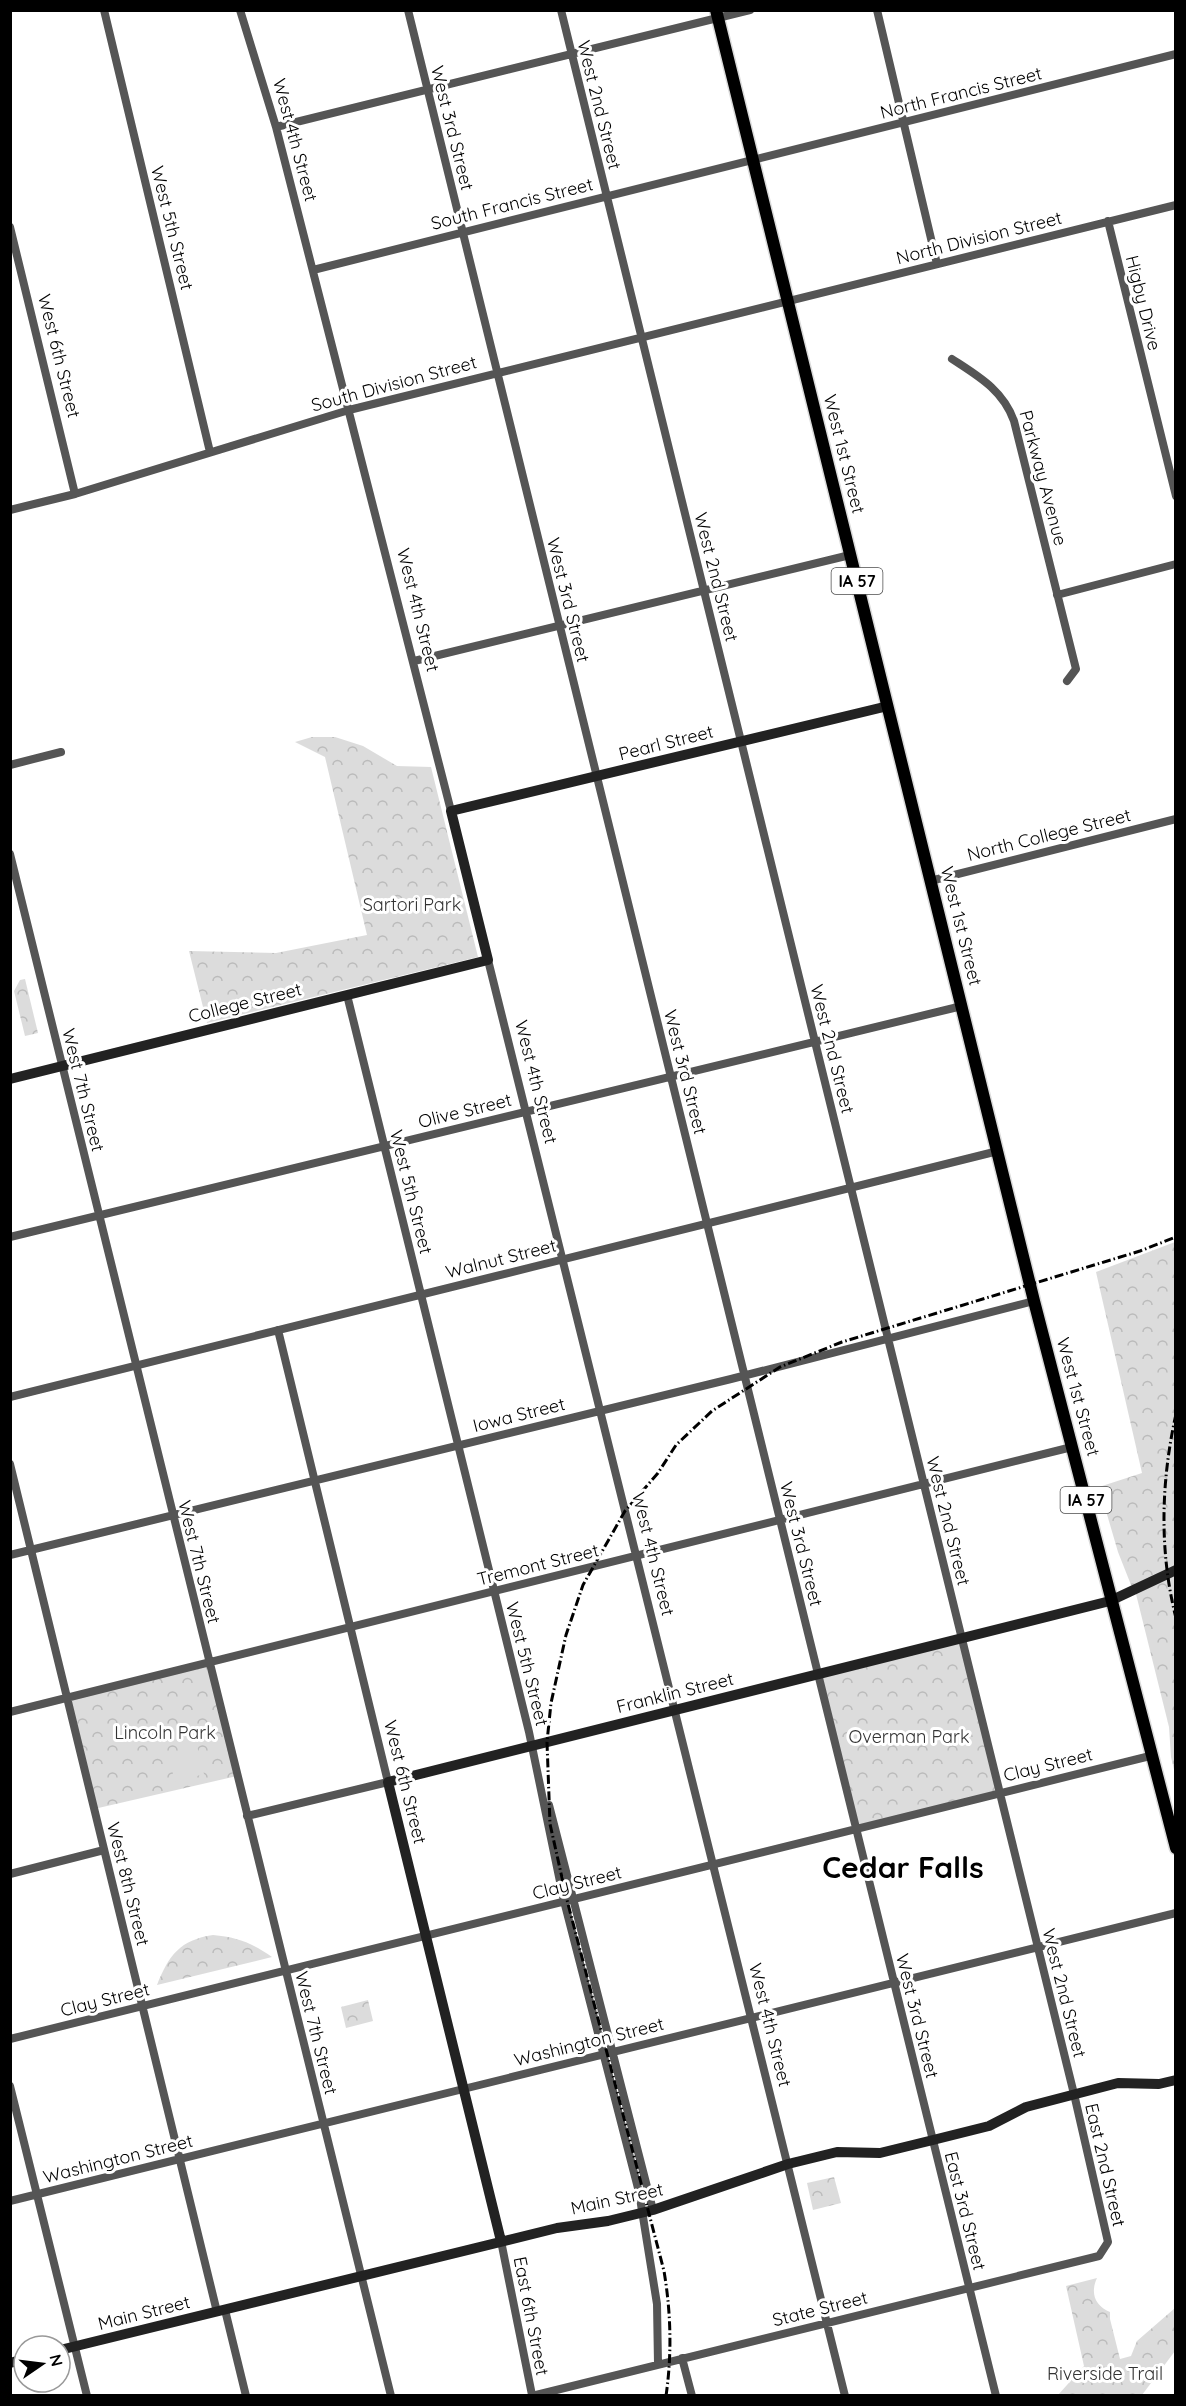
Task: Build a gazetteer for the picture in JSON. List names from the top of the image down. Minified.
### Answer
{"streets":{"main road":["West 1st Street","IA 57"],"street":["North Francis Street","West 2nd Street","West 3rd Street","West 4th Street","South Francis Street","West 5th Street","North Division Street","Higby Drive","West 6th Street","South Division Street","Parkway Avenue","Pearl Street","North College Street","College Street","West 7th Street","Olive Street","Walnut Street","Iowa Street","Tremont Street","Franklin Street","Clay Street","West 8th Street","Washington Street","East 2nd Street","Main Street","East 3rd Street","State Street","East 6th Street"]},"crossings":[["North Francis Street","South Francis Street"],["North Francis Street","West 1st Street"],["West 2nd Street","South Francis Street"],["West 2nd Street","South Division Street"],["West 2nd Street","Pearl Street"],["West 2nd Street","Olive Street"],["West 2nd Street","Walnut Street"],["West 2nd Street","Iowa Street"],["West 2nd Street","Tremont Street"],["West 2nd Street","Franklin Street"],["West 2nd Street","Clay Street"],["West 2nd Street","Washington Street"],["West 2nd Street","East 2nd Street"],["West 2nd Street","Main Street"],["West 3rd Street","South Francis Street"],["West 3rd Street","South Division Street"],["West 3rd Street","Pearl Street"],["West 3rd Street","Olive Street"],["West 3rd Street","Walnut Street"],["West 3rd Street","Iowa Street"],["West 3rd Street","Tremont Street"],["West 3rd Street","Franklin Street"],["West 3rd Street","Clay Street"],["West 3rd Street","Washington Street"],["West 3rd Street","Main Street"],["West 3rd Street","East 3rd Street"],["West 4th Street","South Francis Street"],["West 4th Street","South Division Street"],["West 4th Street","Pearl Street"],["West 4th Street","College Street"],["West 4th Street","Olive Street"],["West 4th Street","Walnut Street"],["West 4th Street","Iowa Street"],["West 4th Street","Tremont Street"],["West 4th Street","Franklin Street"],["West 4th Street","Clay Street"],["West 4th Street","Washington Street"],["West 4th Street","Main Street"],["West 4th Street","State Street"],["South Francis Street","West 1st Street"],["West 5th Street","South Division Street"],["West 5th Street","College Street"],["West 5th Street","Olive Street"],["West 5th Street","Walnut Street"],["West 5th Street","Iowa Street"],["West 5th Street","Tremont Street"],["West 5th Street","Franklin Street"],["West 5th Street","Clay Street"],["West 5th Street","Washington Street"],["West 5th Street","Main Street"],["North Division Street","Higby Drive"],["North Division Street","South Division Street"],["North Division Street","West 1st Street"],["West 6th Street","South Division Street"],["West 6th Street","Walnut Street"],["West 6th Street","Iowa Street"],["West 6th Street","Tremont Street"],["West 6th Street","Franklin Street"],["West 6th Street","Clay Street"],["West 6th Street","Washington Street"],["West 6th Street","Main Street"],["West 6th Street","East 6th Street"],["South Division Street","West 1st Street"],["West 1st Street","Pearl Street"],["West 1st Street","North College Street"],["West 1st Street","Olive Street"],["West 1st Street","Walnut Street"],["West 1st Street","Iowa Street"],["West 1st Street","Tremont Street"],["West 1st Street","Franklin Street"],["West 1st Street","Clay Street"],["College Street","West 7th Street"],["West 7th Street","Olive Street"],["West 7th Street","Walnut Street"],["West 7th Street","Iowa Street"],["West 7th Street","Tremont Street"],["West 7th Street","Franklin Street"],["West 7th Street","Clay Street"],["West 7th Street","Washington Street"],["West 7th Street","Main Street"],["Iowa Street","West 8th Street"],["Tremont Street","West 8th Street"],["Clay Street","West 8th Street"],["West 8th Street","Washington Street"],["West 8th Street","Main Street"],["East 2nd Street","Main Street"],["East 2nd Street","State Street"],["Main Street","East 3rd Street"],["Main Street","East 6th Street"],["East 3rd Street","State Street"],["State Street","East 6th Street"]],"districts":["Cedar Falls"],"parks":["Sartori Park","Lincoln Park","Overman Park","Riverside Trail"],"north":"right"}
